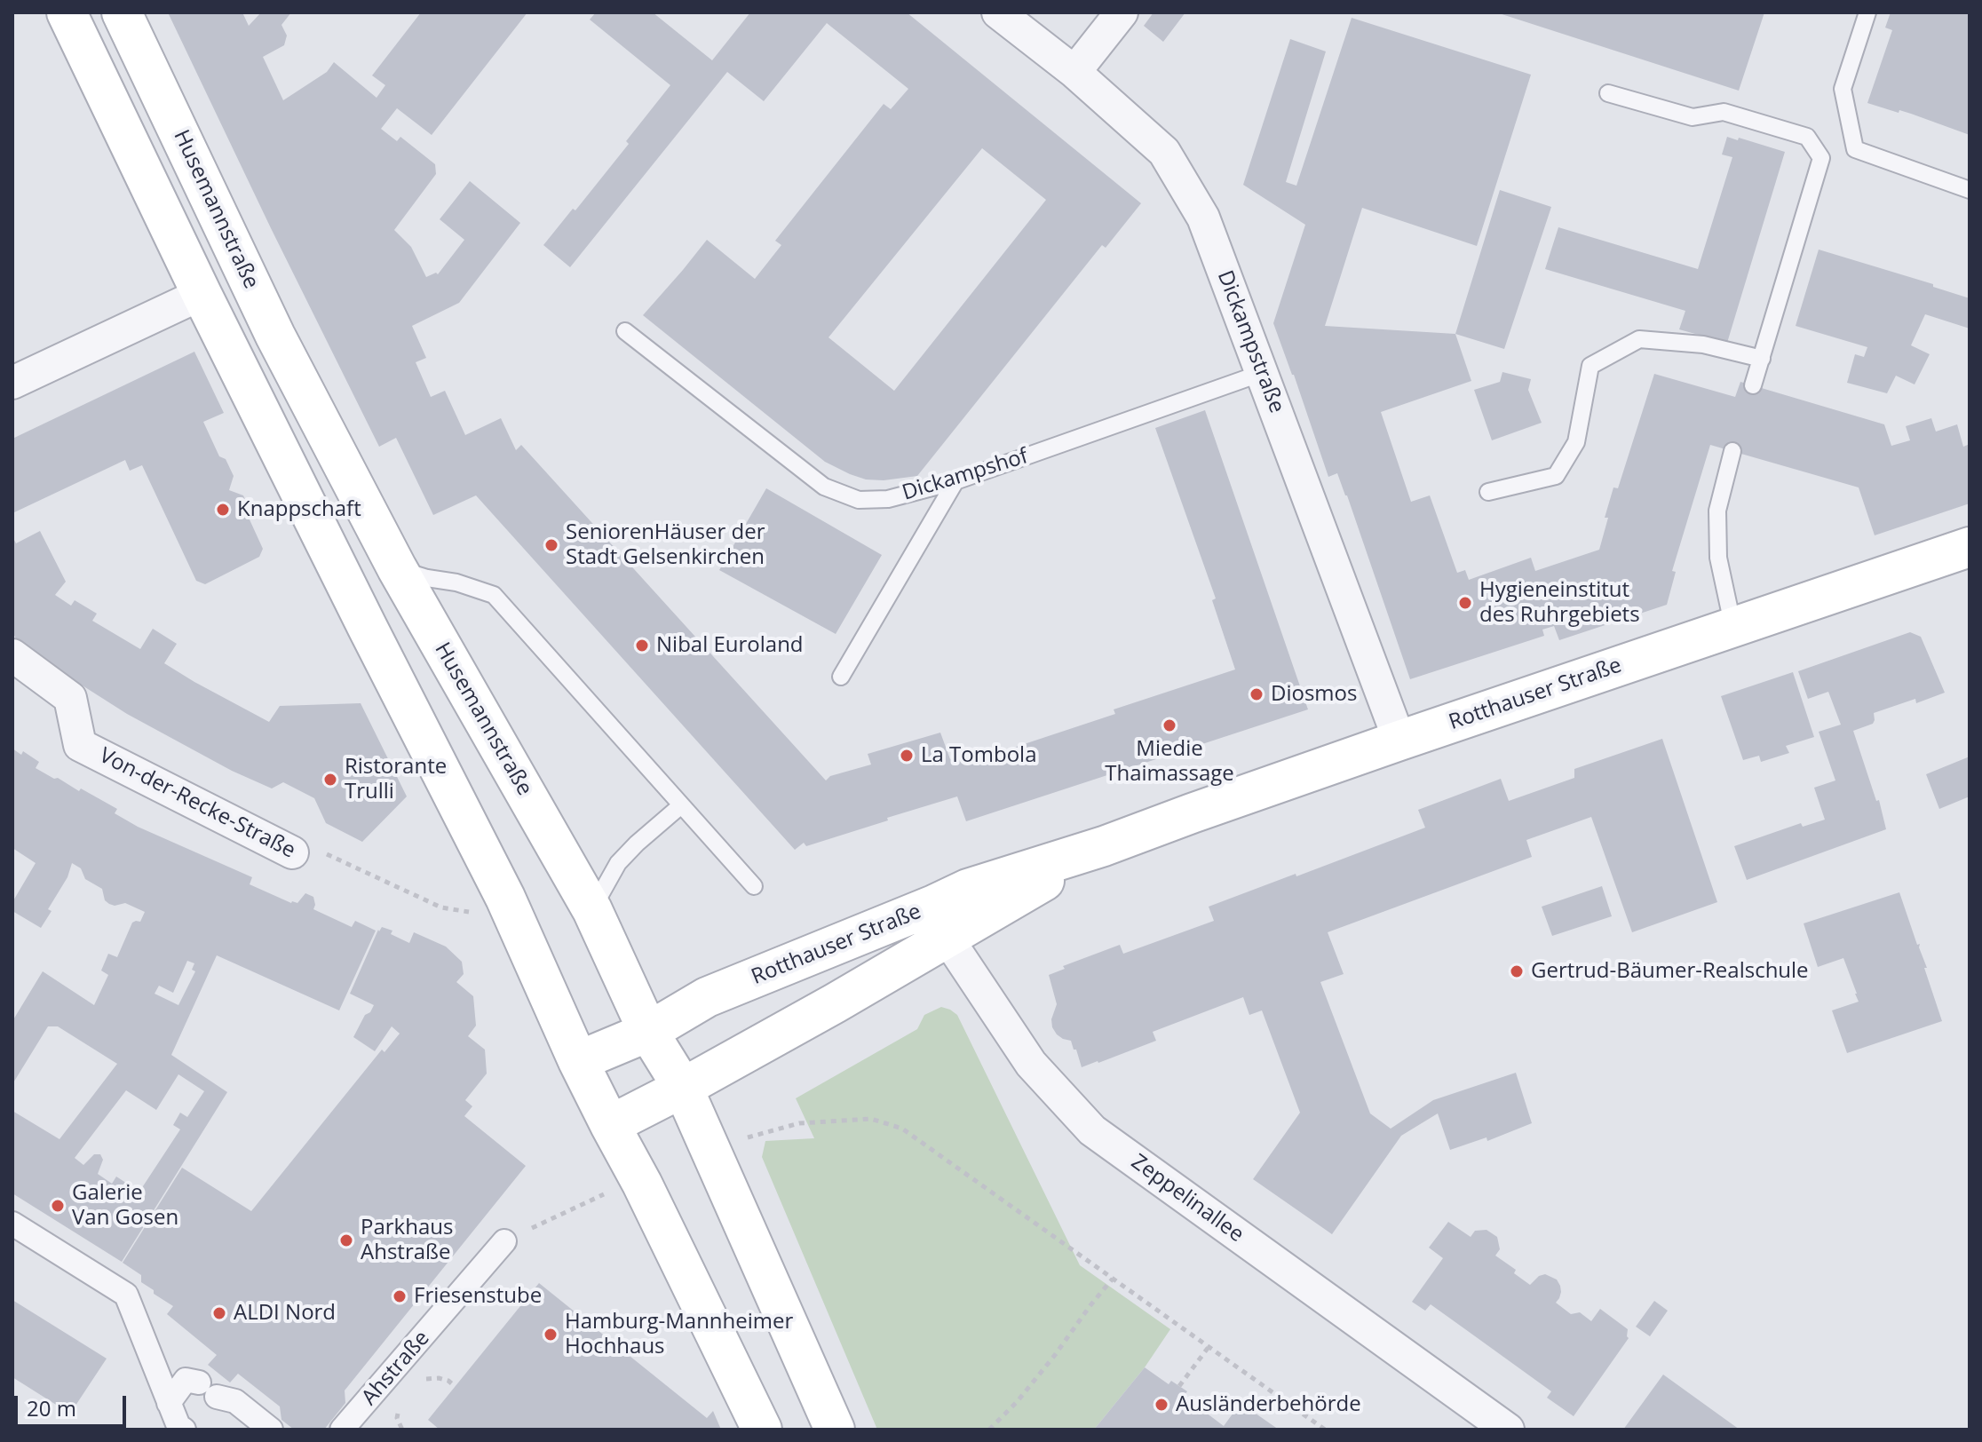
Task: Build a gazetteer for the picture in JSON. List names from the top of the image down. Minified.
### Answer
{"streets":{"main road":["Husemannstraße","Rotthauser Straße"],"street":["Dickampstraße","Von-der-Recke-Straße","Zeppelinallee","Ahstraße"],"lane":["Dickampshof"]},"crossings":[["Husemannstraße","Rotthauser Straße"],["Dickampstraße","Dickampshof"],["Dickampstraße","Rotthauser Straße"],["Rotthauser Straße","Zeppelinallee"]],"places":["Knappschaft","SeniorenHäuser der Stadt Gelsenkirchen","Hygieneinstitut des Ruhrgebiets","Nibal Euroland","Diosmos","Miedie Thaimassage","La Tombola","Ristorante Trulli","Gertrud-Bäumer-Realschule","Galerie Van Gosen","Parkhaus Ahstraße","Friesenstube","ALDI Nord","Hamburg-Mannheimer Hochhaus","Ausländerbehörde"],"scale_bar":"20 m"}
